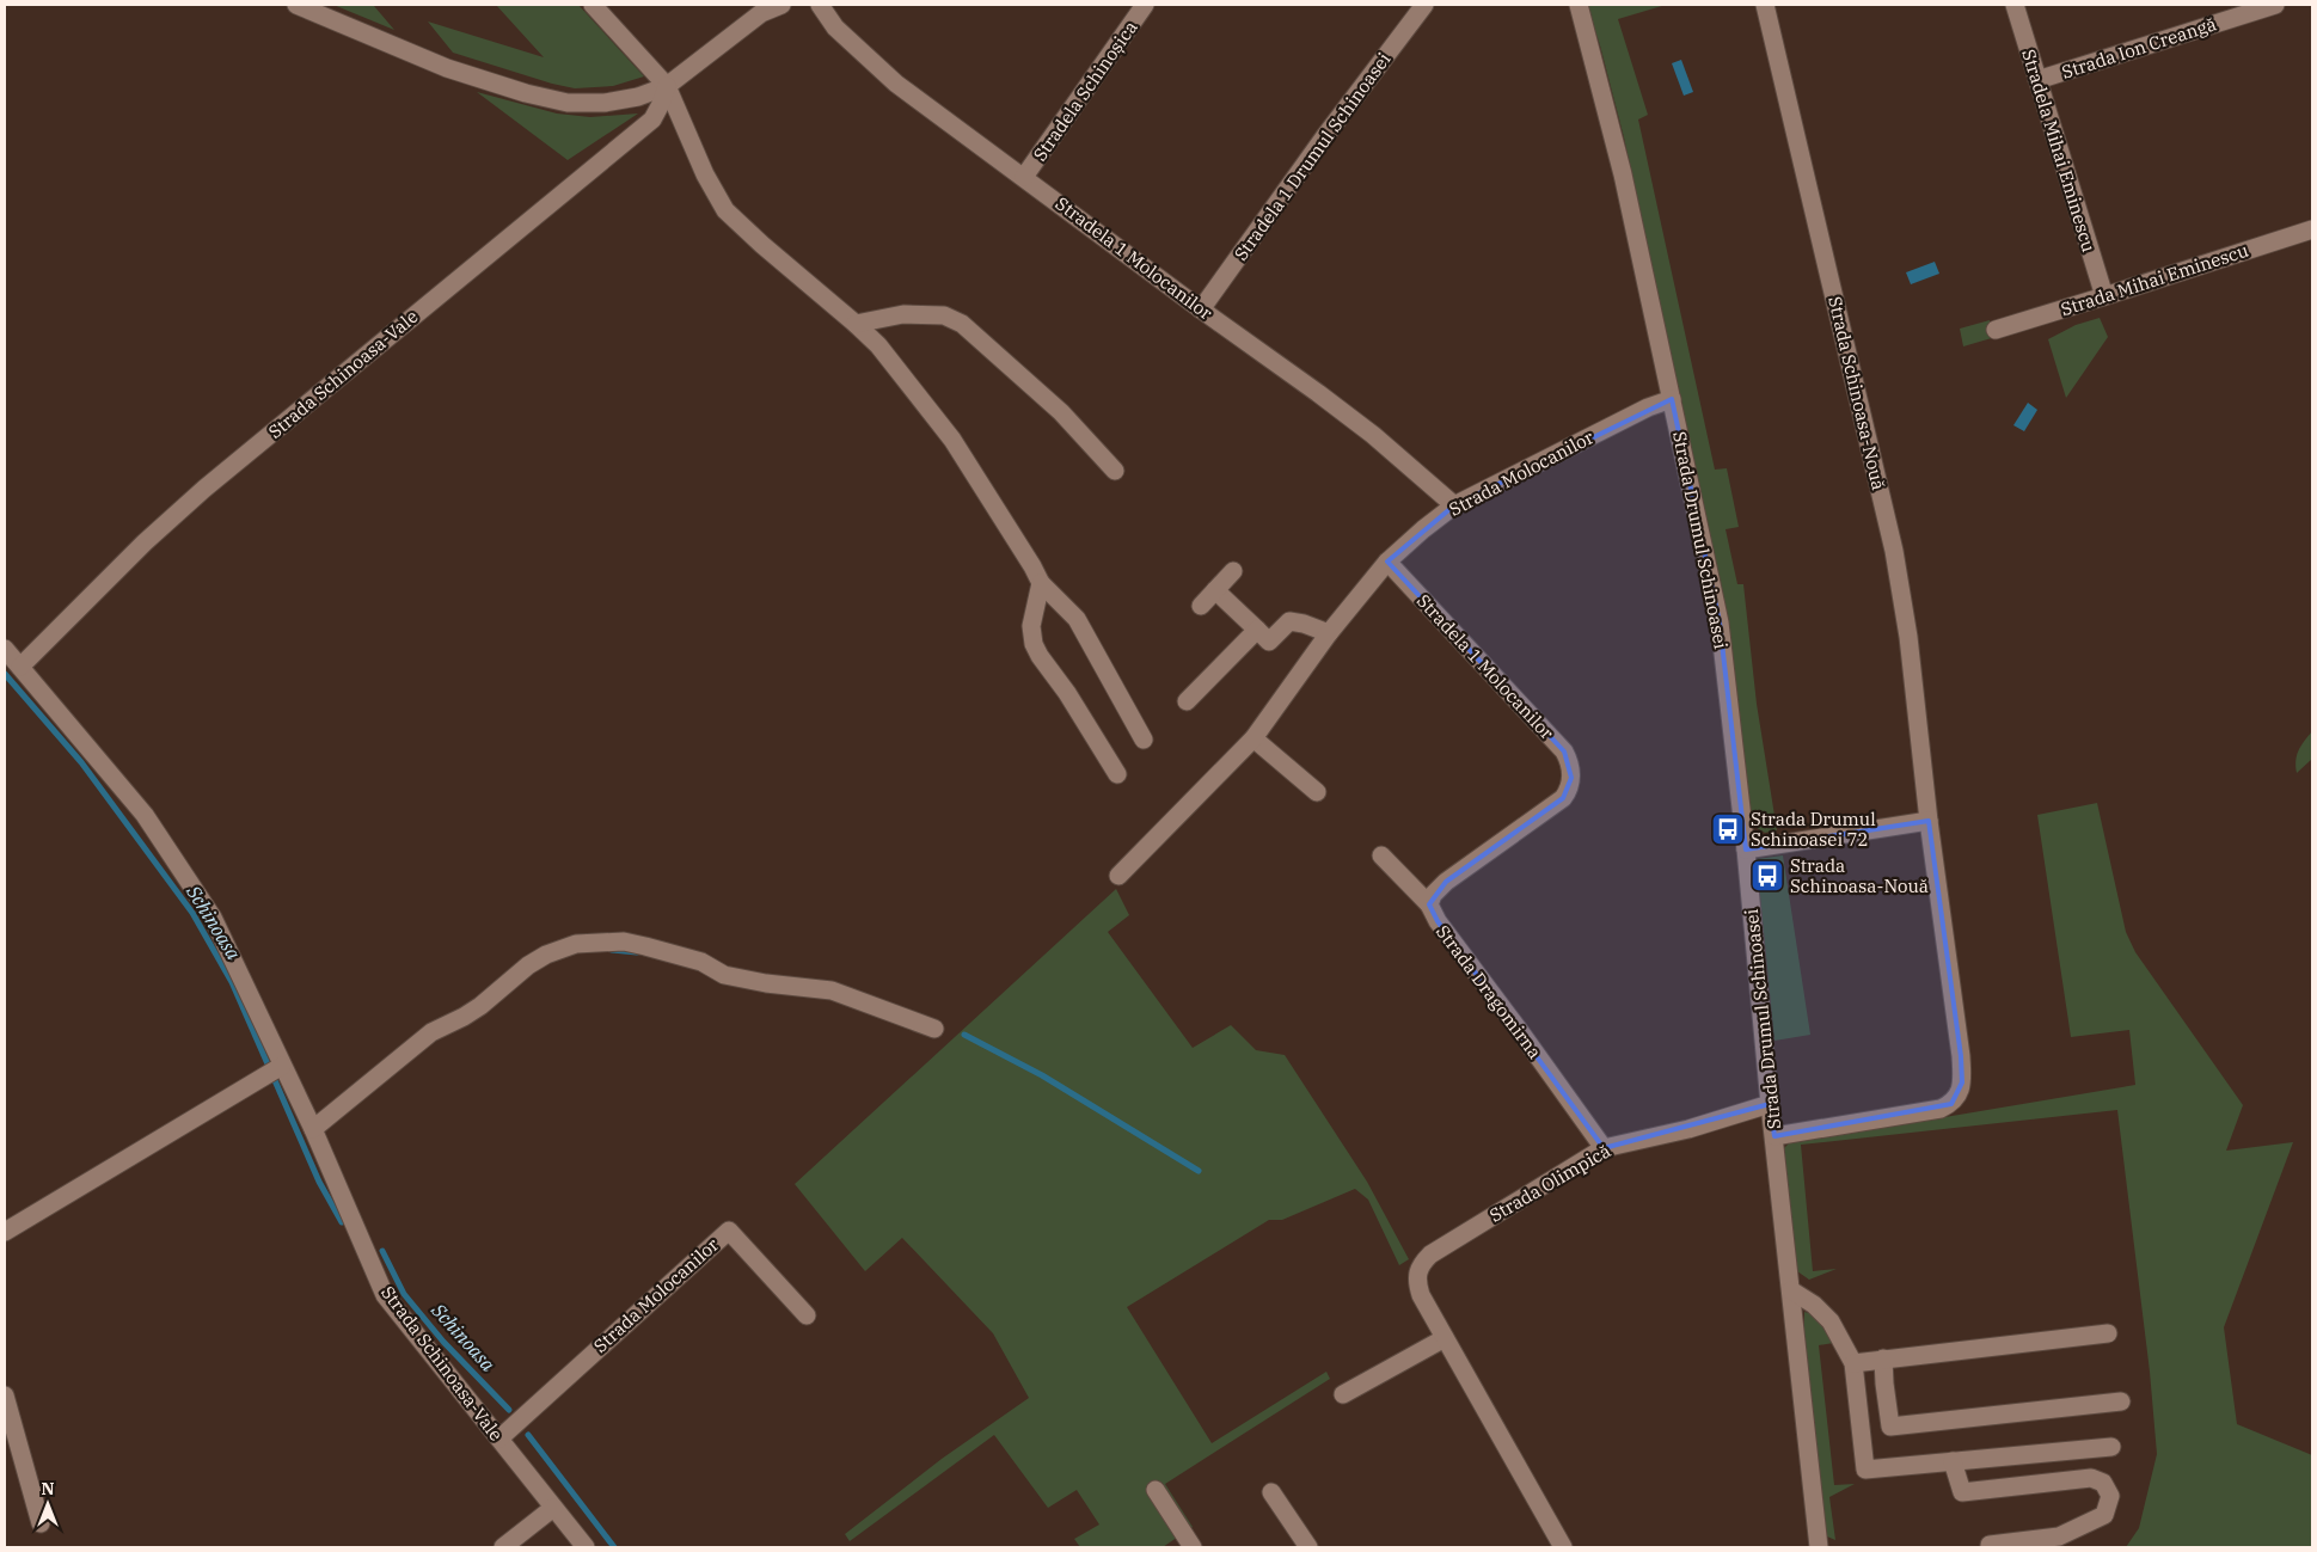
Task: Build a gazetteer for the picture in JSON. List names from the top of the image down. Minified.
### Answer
{"streets":{"street":["Strada Ion Creangă","Stradela Schinoșica","Stradela Mihai Eminescu","Stradela 1 Drumul Schinoasei","Stradela 1 Molocanilor","Strada Mihai Eminescu","Strada Schinoasa-Vale","Strada Schinoasa-Nouă","Strada Molocanilor","Strada Drumul Schinoasei","Strada Dragomirna","Strada Olimpică"]},"crossings":[["Strada Ion Creangă","Stradela Mihai Eminescu"],["Stradela Schinoșica","Stradela 1 Molocanilor"],["Stradela Mihai Eminescu","Strada Mihai Eminescu"],["Stradela 1 Drumul Schinoasei","Stradela 1 Molocanilor"],["Stradela 1 Molocanilor","Strada Molocanilor"],["Stradela 1 Molocanilor","Strada Dragomirna"],["Strada Schinoasa-Vale","Strada Molocanilor"],["Strada Schinoasa-Nouă","Strada Drumul Schinoasei"],["Strada Molocanilor","Strada Drumul Schinoasei"],["Strada Drumul Schinoasei","Strada Olimpică"],["Strada Dragomirna","Strada Olimpică"]],"water":["Schinoasa"],"places":{"bus stop":["Strada Drumul Schinoasei 72","Strada Schinoasa-Nouă"]},"north":"top"}
